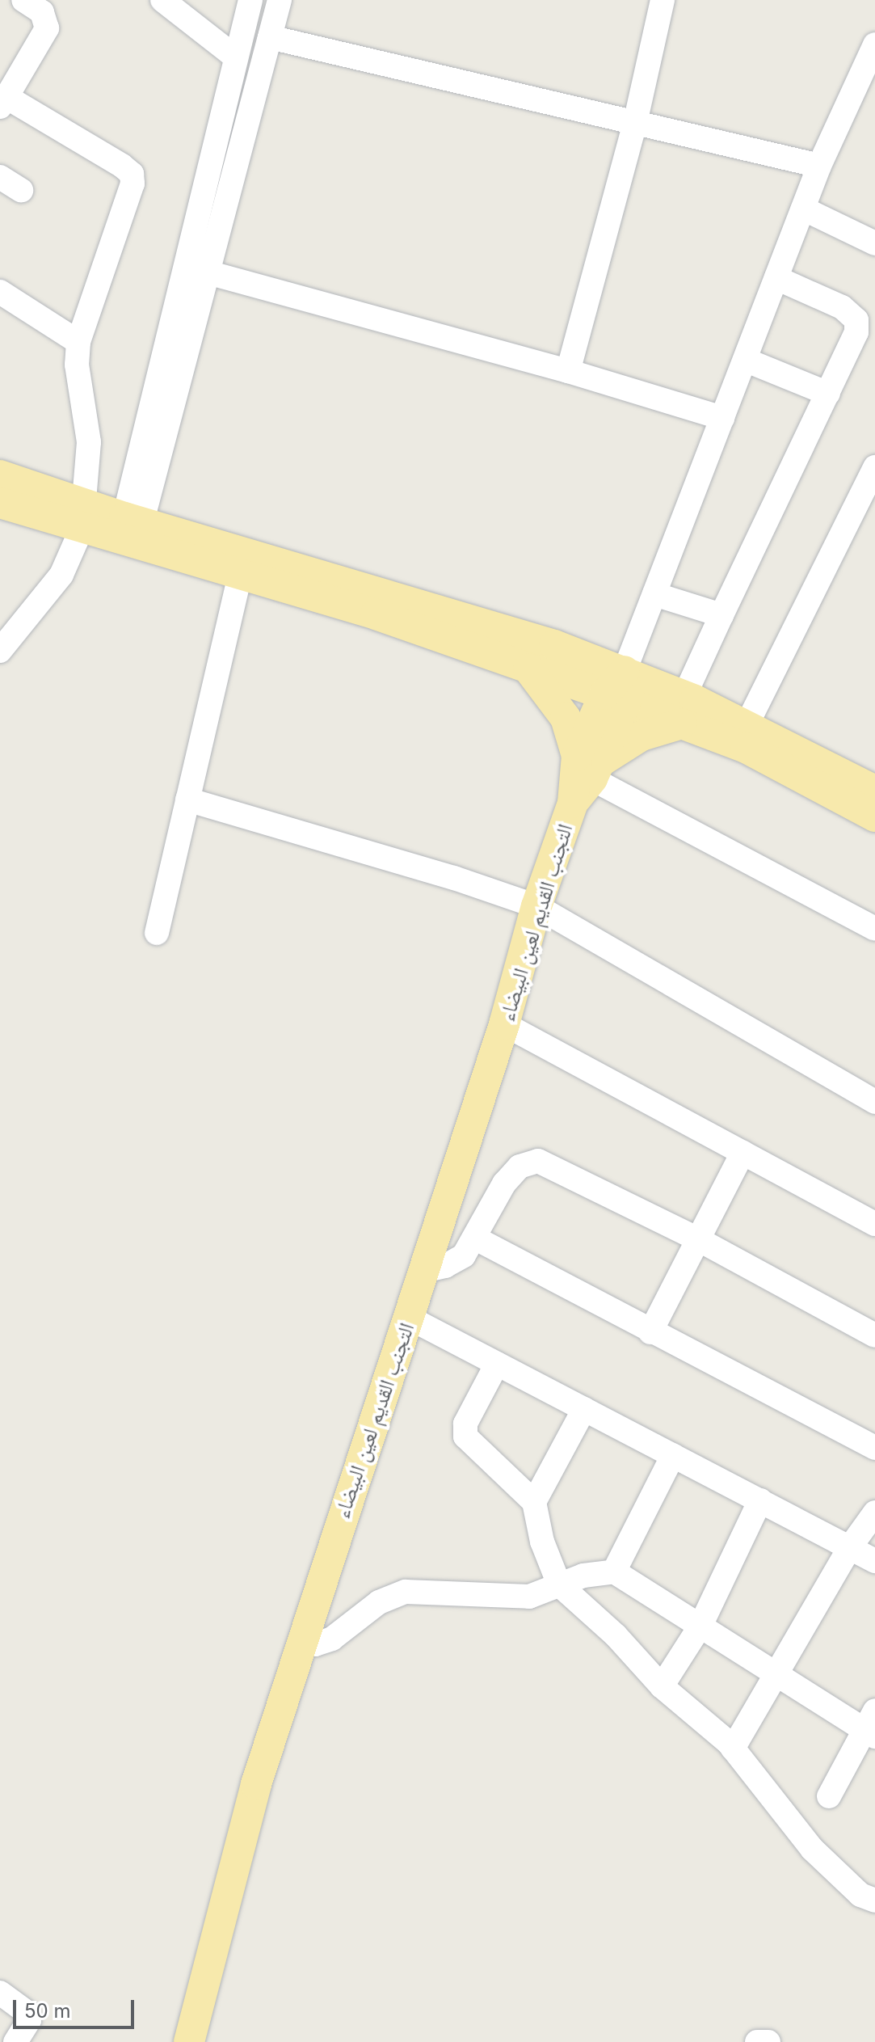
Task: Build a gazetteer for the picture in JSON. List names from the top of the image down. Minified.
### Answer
{"streets":{"main road":["التجنب القديم لعين البيضاء"]},"scale_bar":"50 m"}
